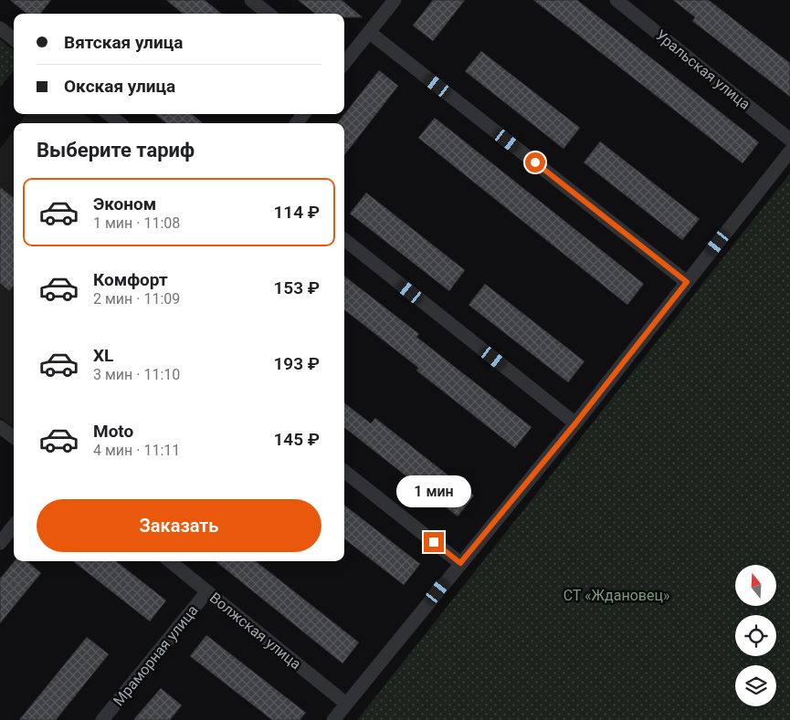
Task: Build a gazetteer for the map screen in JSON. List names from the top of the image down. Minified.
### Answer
{"streets":{"street":["Уральская улица","Волжская улица","Мраморная улица"]},"crossings":[["Волжская улица","Мраморная улица"]],"parks":["СТ «Ждановец»"],"north":"top","page":{"banner":["Вятская улица","Окская улица"],"heading":"Выберите тариф","list":[{"name":"Эконом","note":"1 мин · 11:08","value":"114 ₽"},{"name":"Комфорт","note":"2 мин · 11:09","value":"153 ₽"},{"name":"XL","note":"3 мин · 11:10","value":"193 ₽"},{"name":"Moto","note":"4 мин · 11:11","value":"145 ₽"}],"bubble":"1 мин","buttons":"Заказать"}}
